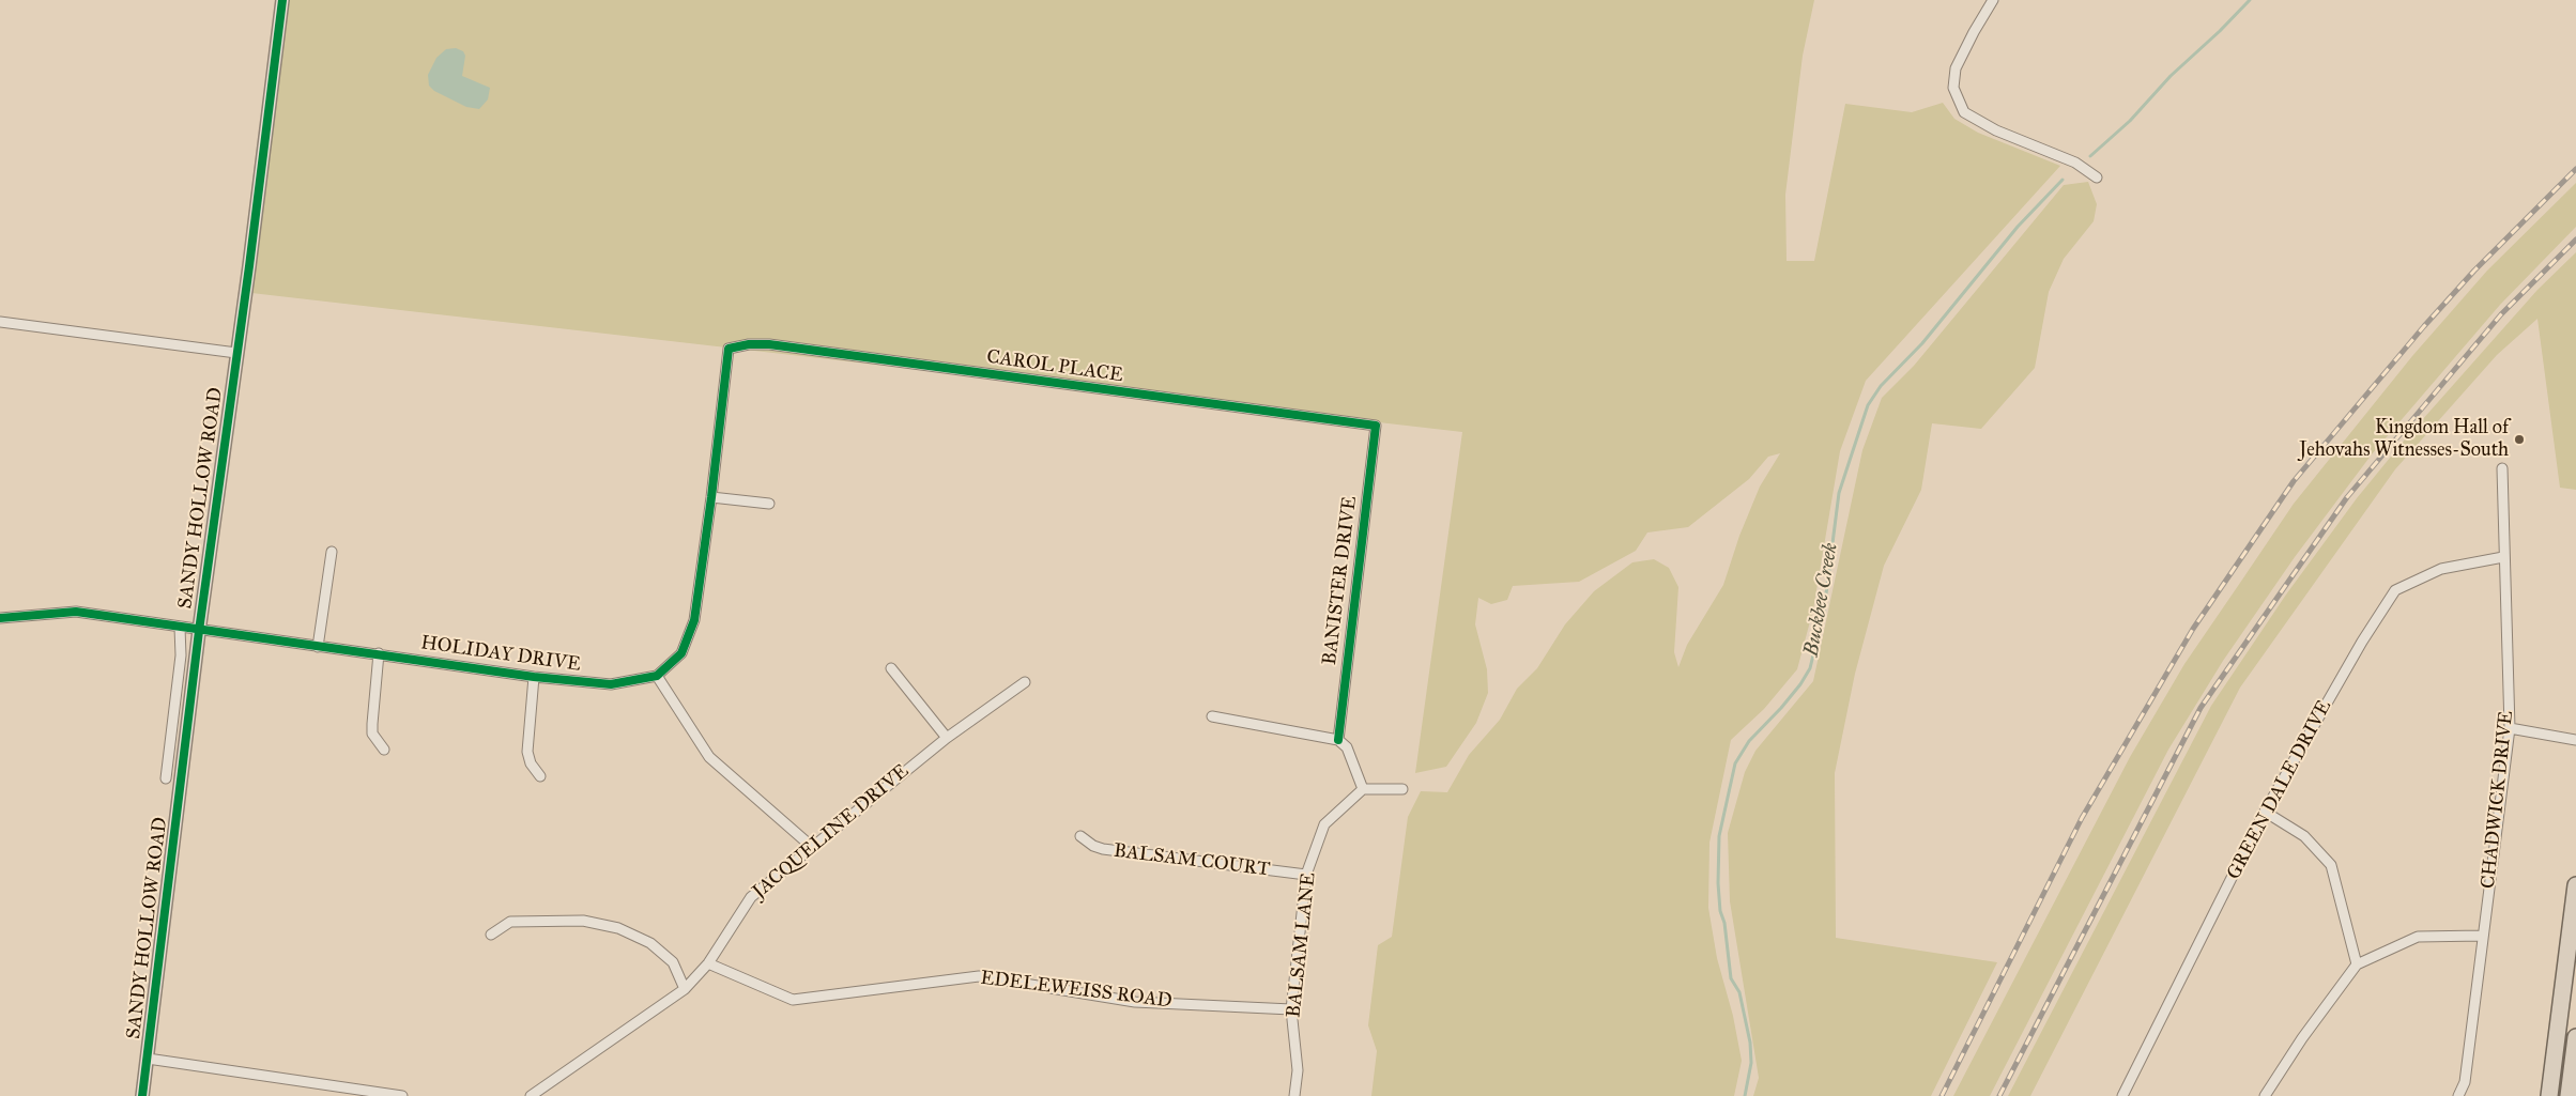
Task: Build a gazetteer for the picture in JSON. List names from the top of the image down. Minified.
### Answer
{"streets":{"street":["CAROL PLACE","SANDY HOLLOW ROAD","BANISTER DRIVE","HOLIDAY DRIVE","GREEN DALE DRIVE","CHADWICK DRIVE","JACQUELINE DRIVE","BALSAM COURT","BALSAM LANE","EDELEWEISS ROAD"]},"crossings":[["CAROL PLACE","BANISTER DRIVE"],["SANDY HOLLOW ROAD","HOLIDAY DRIVE"],["GREEN DALE DRIVE","CHADWICK DRIVE"],["JACQUELINE DRIVE","EDELEWEISS ROAD"],["BALSAM COURT","BALSAM LANE"],["BALSAM LANE","EDELEWEISS ROAD"]],"water":["Buckbee Creek"],"places":["Kingdom Hall of Jehovahs Witnesses-South"]}
